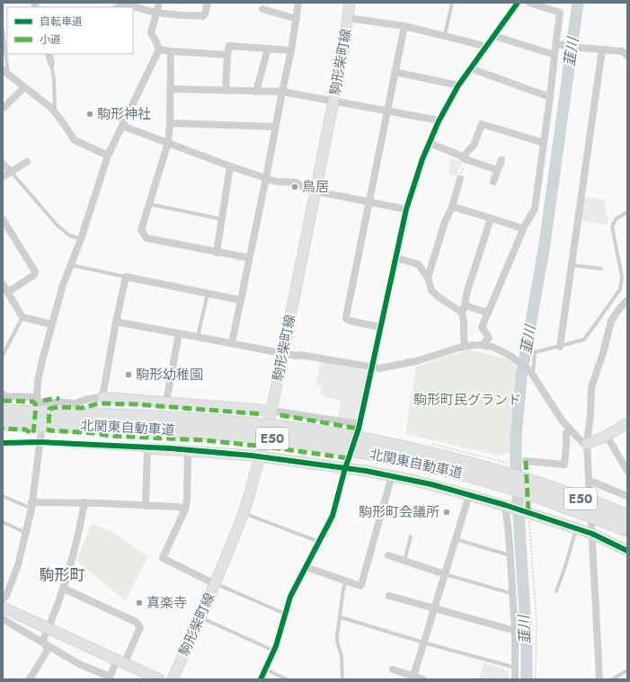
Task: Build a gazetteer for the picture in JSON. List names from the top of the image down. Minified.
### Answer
{"streets":{"highway":["北関東自動車道","E50"],"street":["駒形柴町線"]},"districts":["駒形町"],"water":["韮川"],"parks":["駒形町民グランド"],"places":["駒形神社","鳥居","駒形幼稚園","駒形町会議所","真楽寺"],"legend":["自転車道","小道"]}
